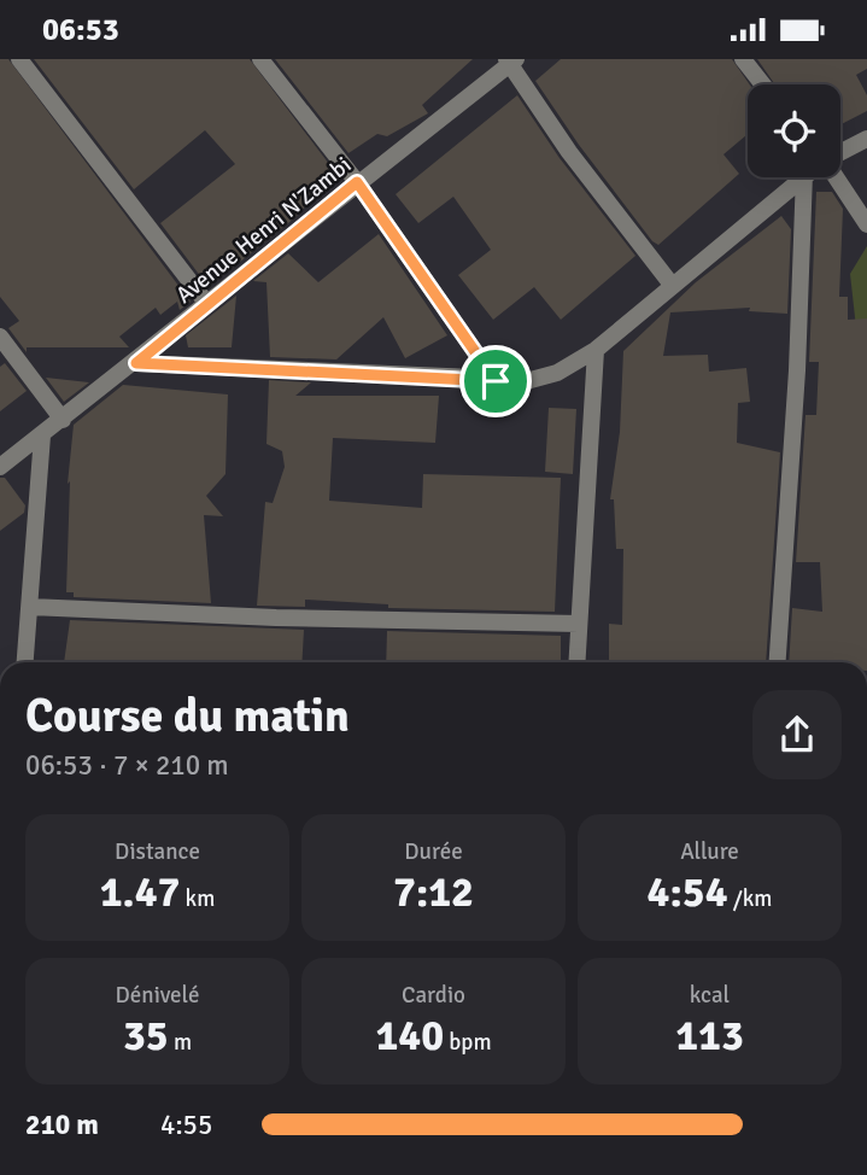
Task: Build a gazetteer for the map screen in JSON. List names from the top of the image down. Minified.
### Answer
{"streets":{"street":["Avenue Henri N'Zambi"]},"page":{"status":"06:53","heading":["Course du matin","06:53 · 7 × 210 m"],"stats":[["Distance","1.47 km"],["Durée","7:12"],["Allure","4:54 /km"],["Dénivelé","35 m"],["Cardio","140 bpm"],["kcal","113"]],"list":[{"name":"210 m","note":"4:55"}]}}
